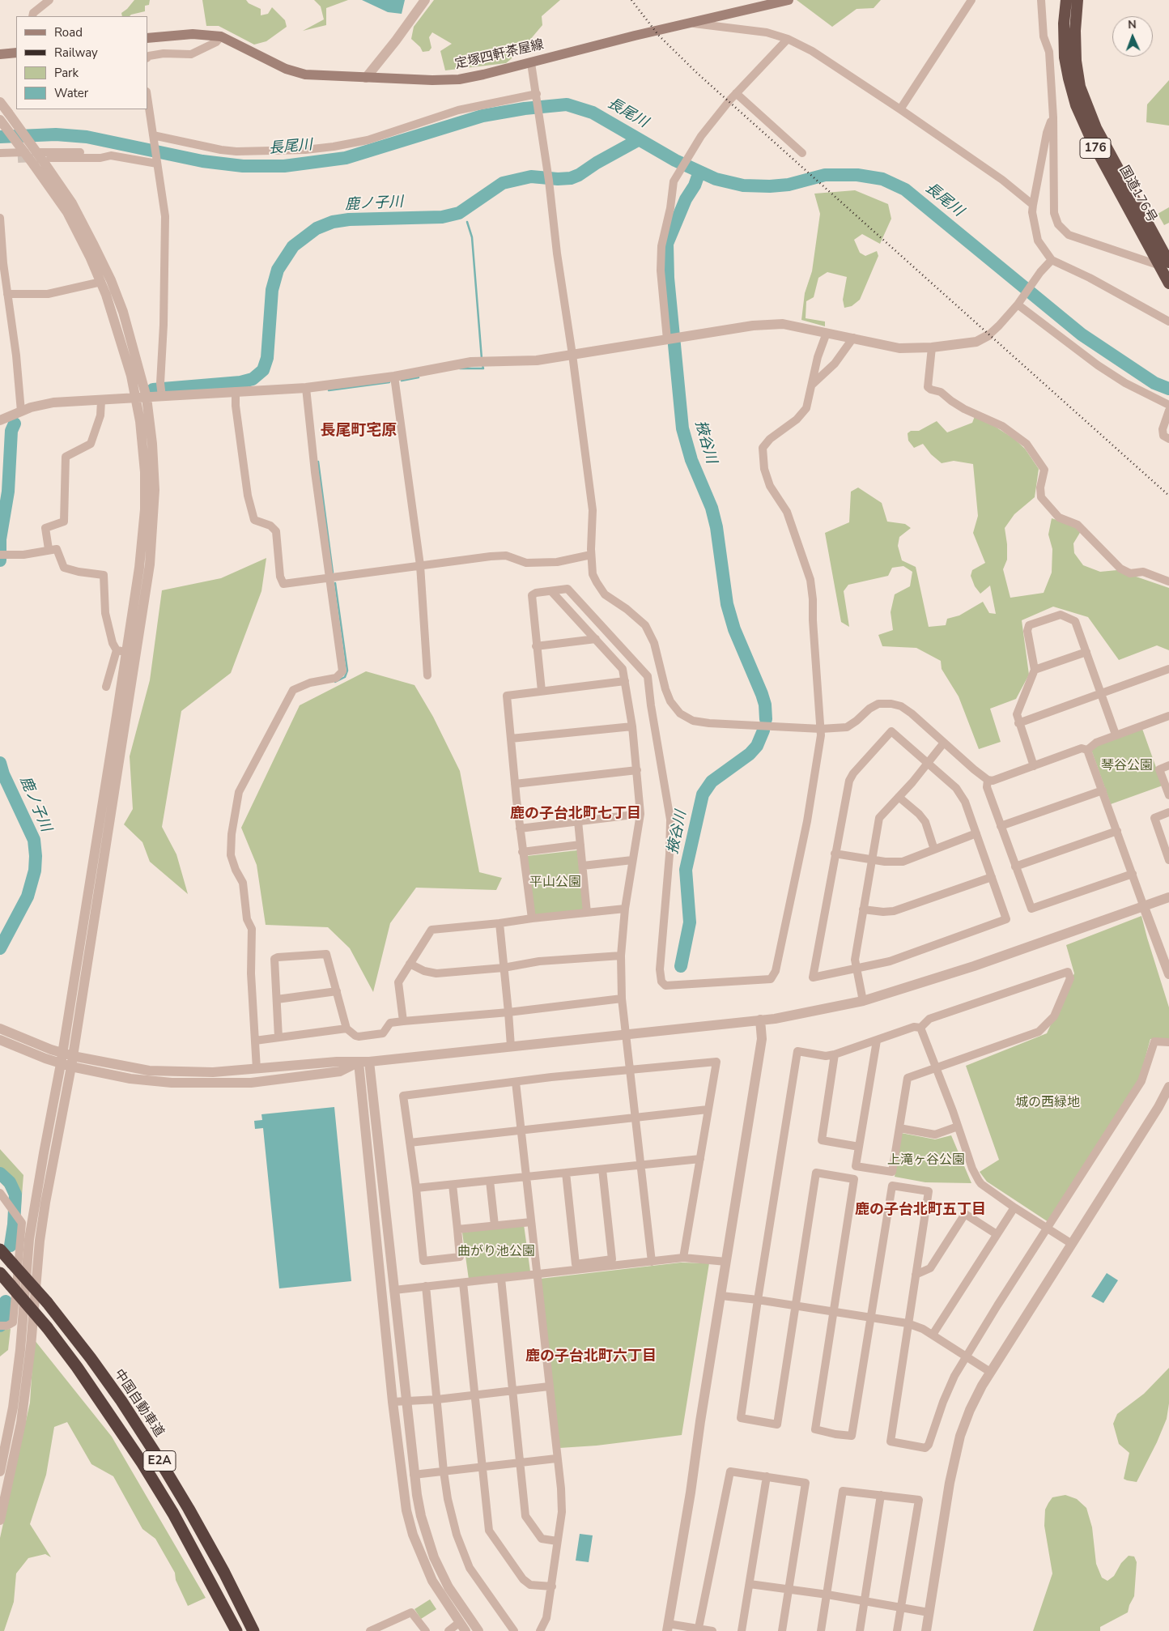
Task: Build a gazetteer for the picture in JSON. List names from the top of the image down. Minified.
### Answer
{"streets":{"highway":["176","国道176号","中国自動車道","E2A"],"main road":["定塚四軒茶屋線"]},"districts":["長尾町宅原","鹿の子台北町七丁目","鹿の子台北町五丁目","鹿の子台北町六丁目"],"water":["長尾川","鹿ノ子川","掖谷川"],"parks":["琴谷公園","平山公園","城の西緑地","上滝ヶ谷公園","曲がり池公園"],"legend":["Road","Railway","Park","Water"],"north":"top"}
